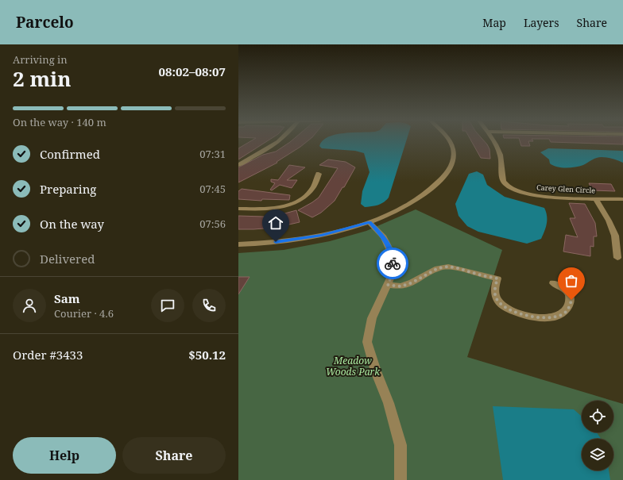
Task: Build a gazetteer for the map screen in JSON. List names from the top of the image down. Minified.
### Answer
{"streets":{"street":["Carey Glen Circle"]},"parks":["Meadow Woods Park"],"page":{"header":"Parcelo","nav":["Map","Layers","Share"],"heading":["2 min","Arriving in","08:02–08:07"],"panel":["Sam","Courier · 4.6","Order #3433","$50.12"],"bar":"On the way · 140 m","list":[["Confirmed","07:31"],["Preparing","07:45"],["On the way","07:56"],"Delivered"],"buttons":["Help","Share"]}}
